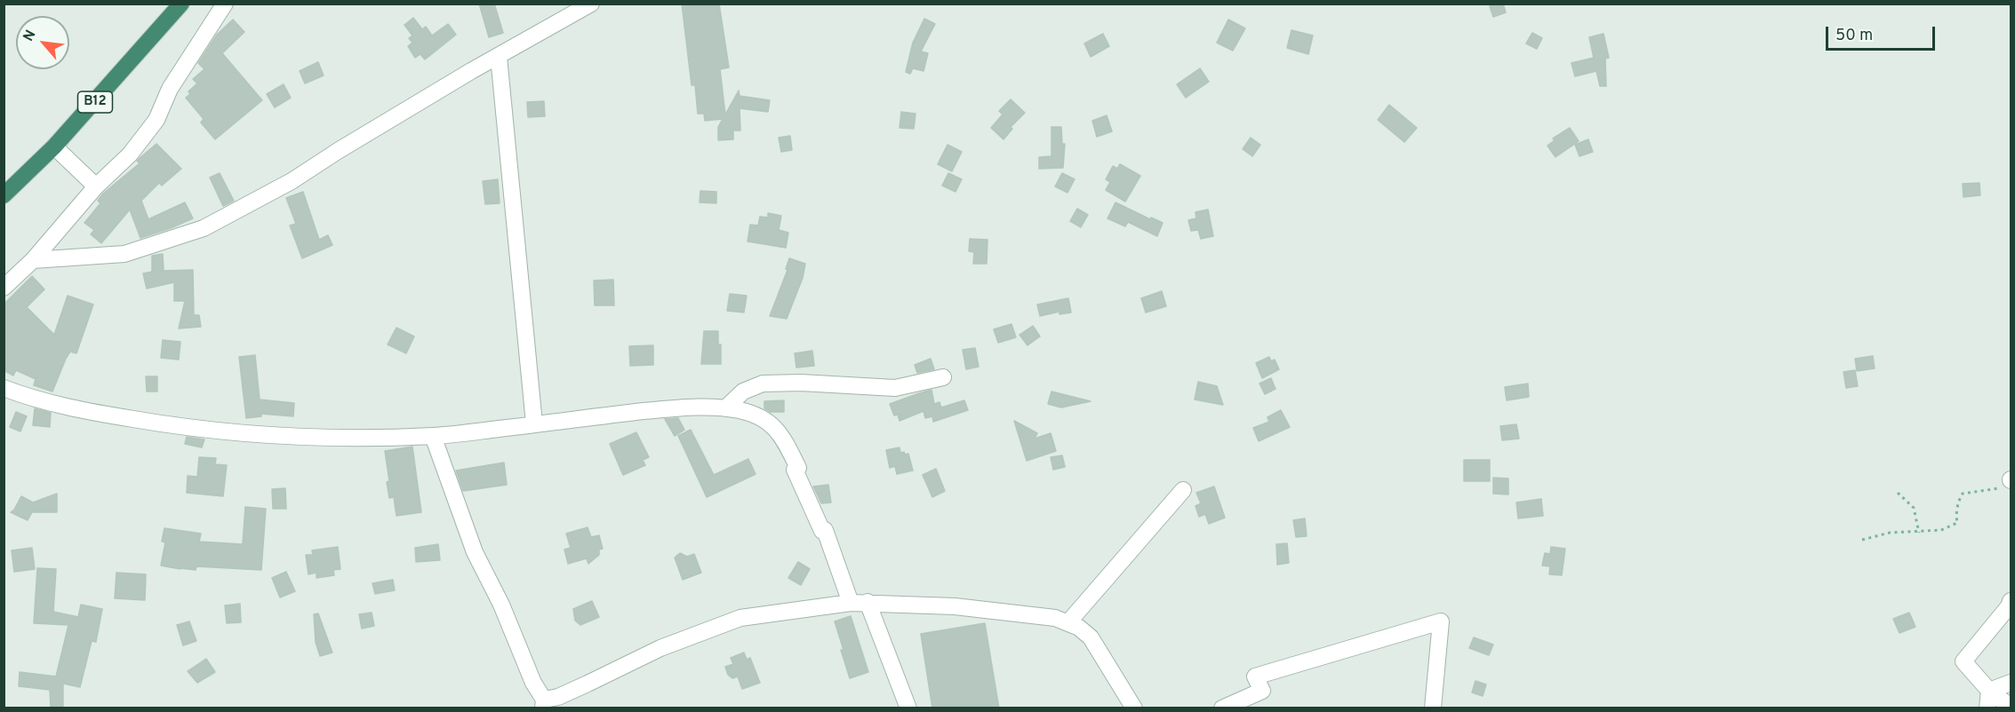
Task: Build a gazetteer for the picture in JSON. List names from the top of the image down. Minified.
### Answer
{"streets":{"highway":["B12"]},"scale_bar":"50 m","north":"top left"}
